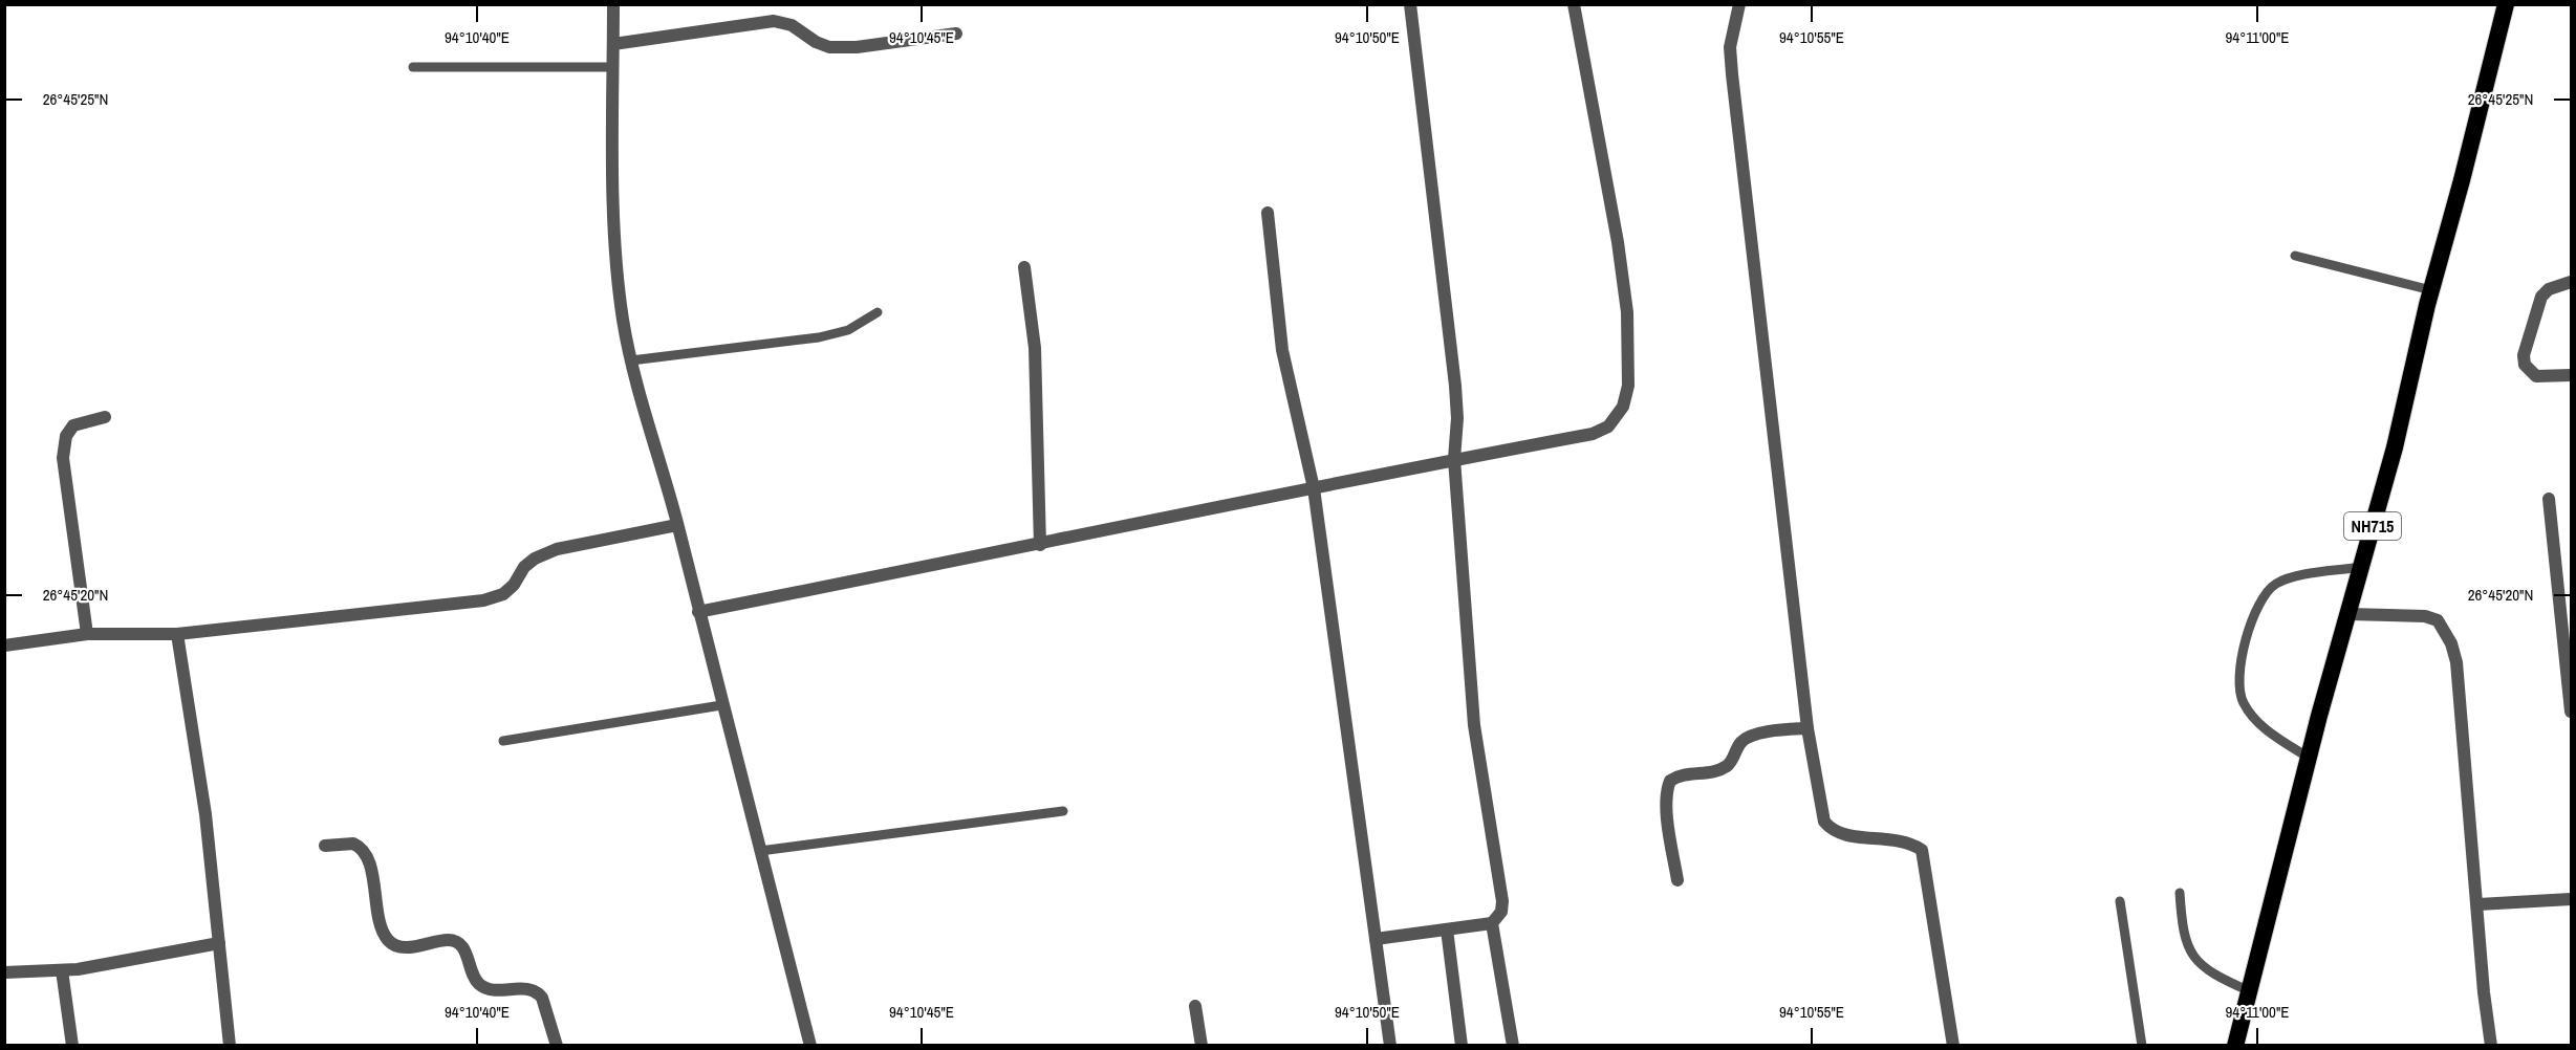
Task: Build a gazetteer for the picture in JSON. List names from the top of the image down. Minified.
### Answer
{"streets":{"highway":["NH715"]},"coordinates":["94°10'40\"E","94°10'45\"E","94°10'50\"E","94°10'55\"E","94°11'00\"E","26°45'25\"N","26°45'20\"N"]}
